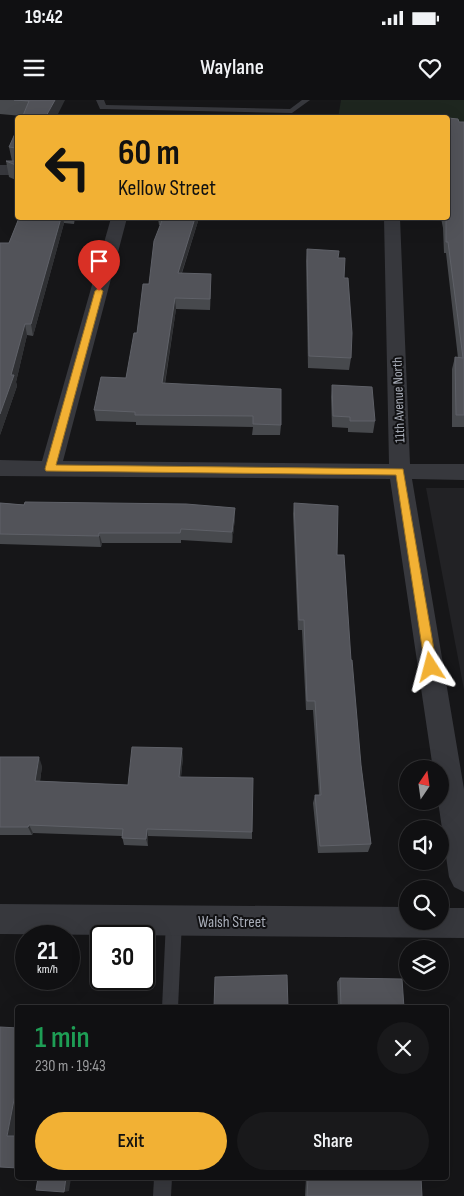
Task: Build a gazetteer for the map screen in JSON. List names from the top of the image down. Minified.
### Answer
{"streets":{"street":["11th Avenue North","Walsh Street"]},"north":"top","page":{"status":"19:42","header":"Waylane","turn":["60 m","Kellow Street"],"speed":"21 km/h","limit":"30","heading":["1 min","230 m · 19:43"],"buttons":["Exit","Share"]}}
